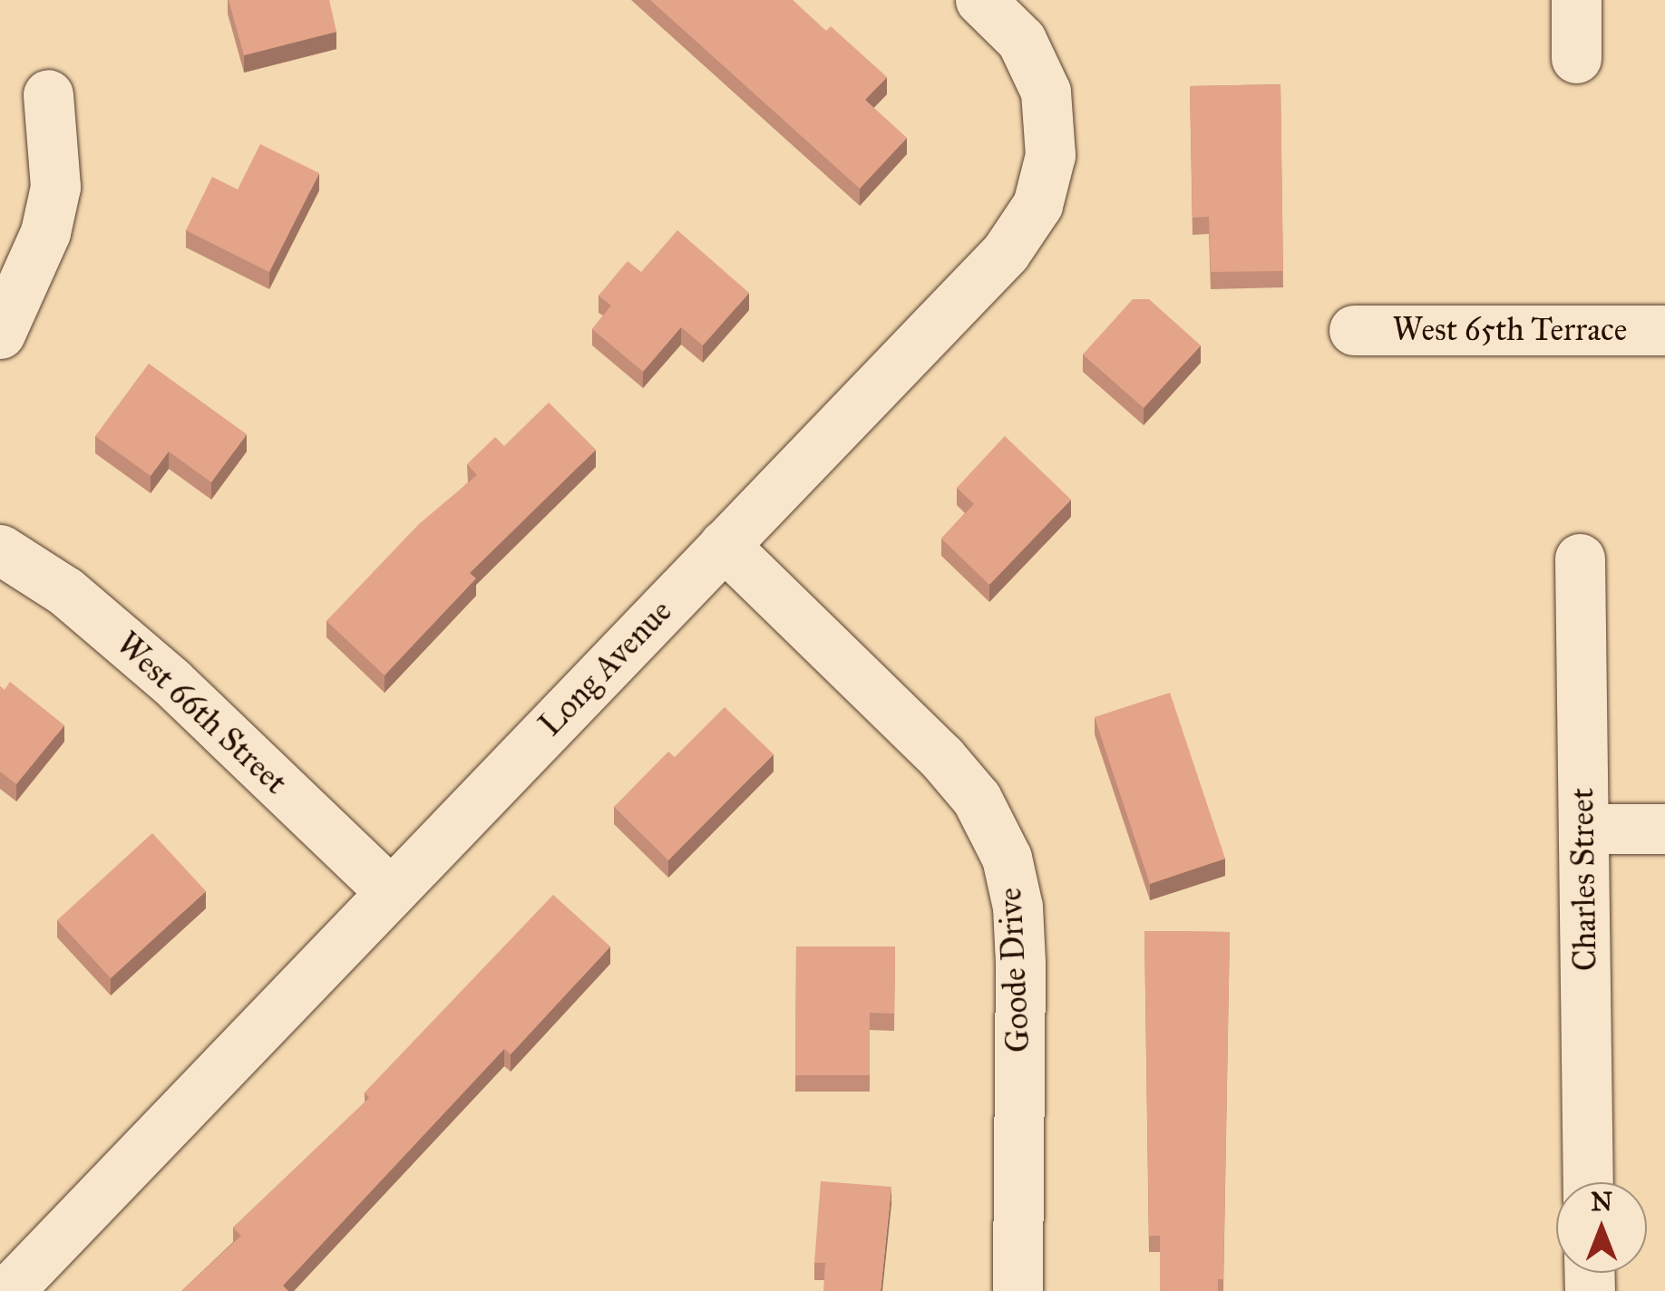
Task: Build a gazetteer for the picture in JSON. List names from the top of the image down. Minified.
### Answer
{"streets":{"street":["West 65th Terrace","Long Avenue","West 66th Street","Charles Street","Goode Drive"]},"crossings":[["Long Avenue","West 66th Street"],["Long Avenue","Goode Drive"]],"north":"top"}
